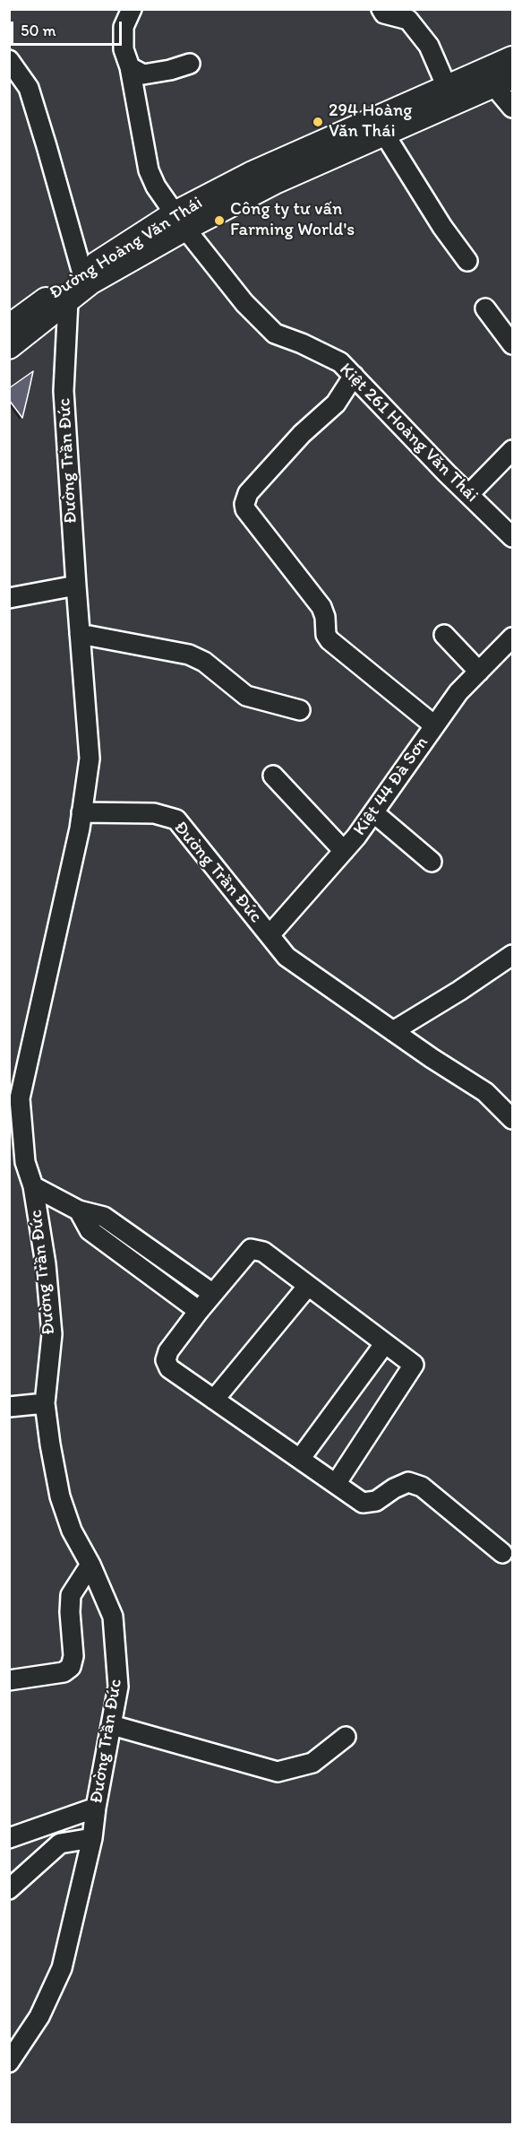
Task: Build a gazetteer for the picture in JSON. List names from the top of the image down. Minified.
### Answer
{"streets":{"main road":["Đường Hoàng Văn Thái"],"street":["Kiệt 261 Hoàng Văn Thái","Đường Trần Đức","Kiệt 44 Đà Sơn"]},"crossings":[["Đường Hoàng Văn Thái","Kiệt 261 Hoàng Văn Thái"],["Đường Hoàng Văn Thái","Đường Trần Đức"],["Đường Trần Đức","Kiệt 44 Đà Sơn"]],"places":["294 Hoàng Văn Thái","Công ty tư vấn Farming World's"],"scale_bar":"50 m"}
